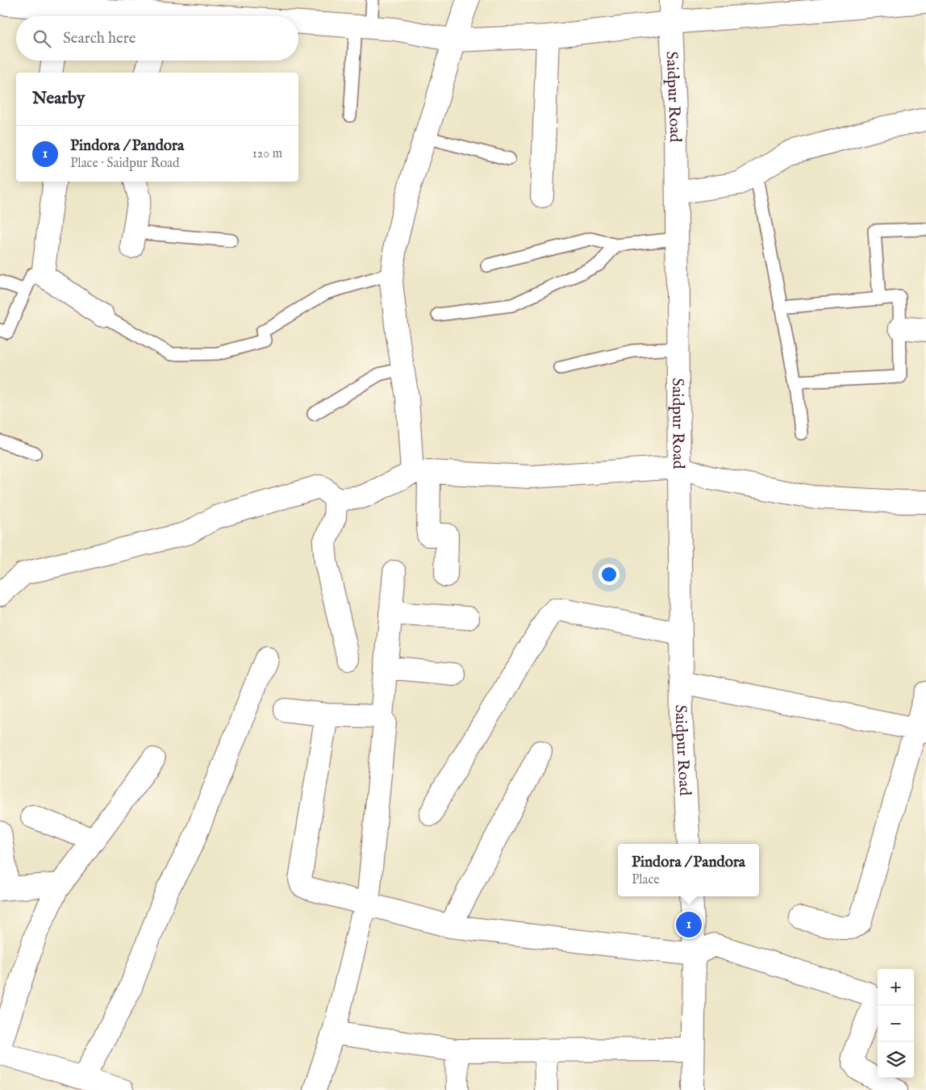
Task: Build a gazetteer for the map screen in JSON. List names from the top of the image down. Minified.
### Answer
{"streets":{"street":["Saidpur Road"]},"page":{"search":"Search here","heading":"Nearby","list":[{"mark":"1","name":"Pindora / Pandora","note":"Place · Saidpur Road","value":"120 m"}],"popup":["Pindora / Pandora","Place"],"pins":"1","map_buttons":["+","−"]}}
